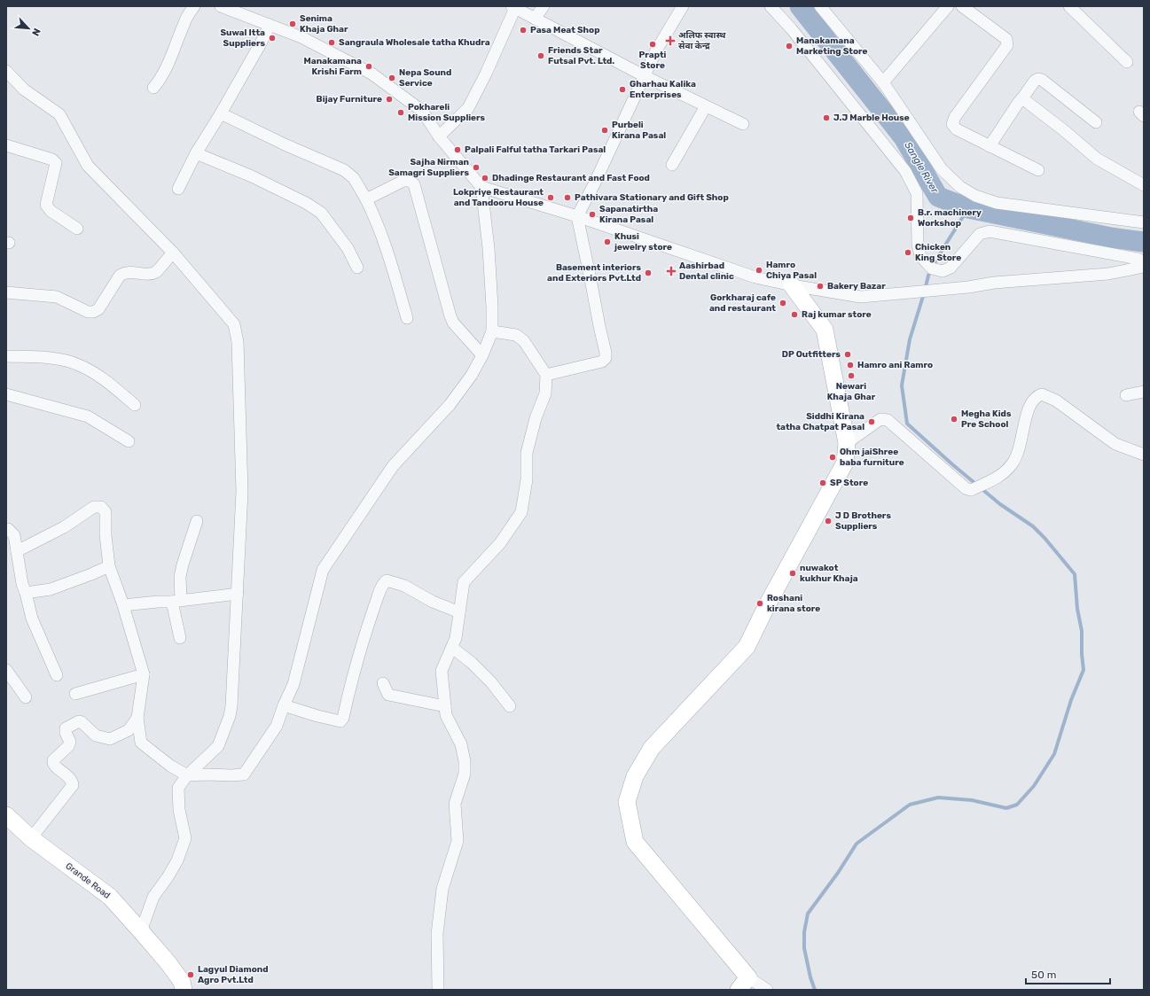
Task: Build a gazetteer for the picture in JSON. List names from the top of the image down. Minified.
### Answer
{"streets":{"street":["Grande Road"]},"water":["Sangle River"],"places":{"other":["Senima Khaja Ghar","Pasa Meat Shop","Suwal Itta Suppliers","Sangraula Wholesale tatha Khudra","Prapti Store","Manakamana Marketing Store","Friends Star Futsal Pvt. Ltd.","Manakamana Krishi Farm","Nepa Sound Service","Gharhau Kalika Enterprises","Bijay Furniture","Pokhareli Mission Suppliers","J.J Marble House","Purbeli Kirana Pasal","Palpali Falful tatha Tarkari Pasal","Sajha Nirman Samagri Suppliers","Dhadinge Restaurant and Fast Food","Lokpriye Restaurant and Tandooru House","Pathivara Stationary and Gift Shop","Sapanatirtha Kirana Pasal","B.r. machinery Workshop","Khusi jewelry store","Chicken King Store","Hamro Chiya Pasal","Basement interiors and Exteriors Pvt.Ltd","Bakery Bazar","Gorkharaj cafe and restaurant","Raj kumar store","DP Outfitters","Hamro ani Ramro","Newari Khaja Ghar","Megha Kids Pre School","Siddhi Kirana tatha Chatpat Pasal","Ohm jaiShree baba furniture","SP Store","J D Brothers Suppliers","nuwakot kukhur Khaja","Roshani kirana store","Lagyul Diamond Agro Pvt.Ltd"],"health":["अलिफ स्वास्थ सेवा केन्द्र","Aashirbad Dental clinic"]},"scale_bar":"50 m","north":"bottom right"}
